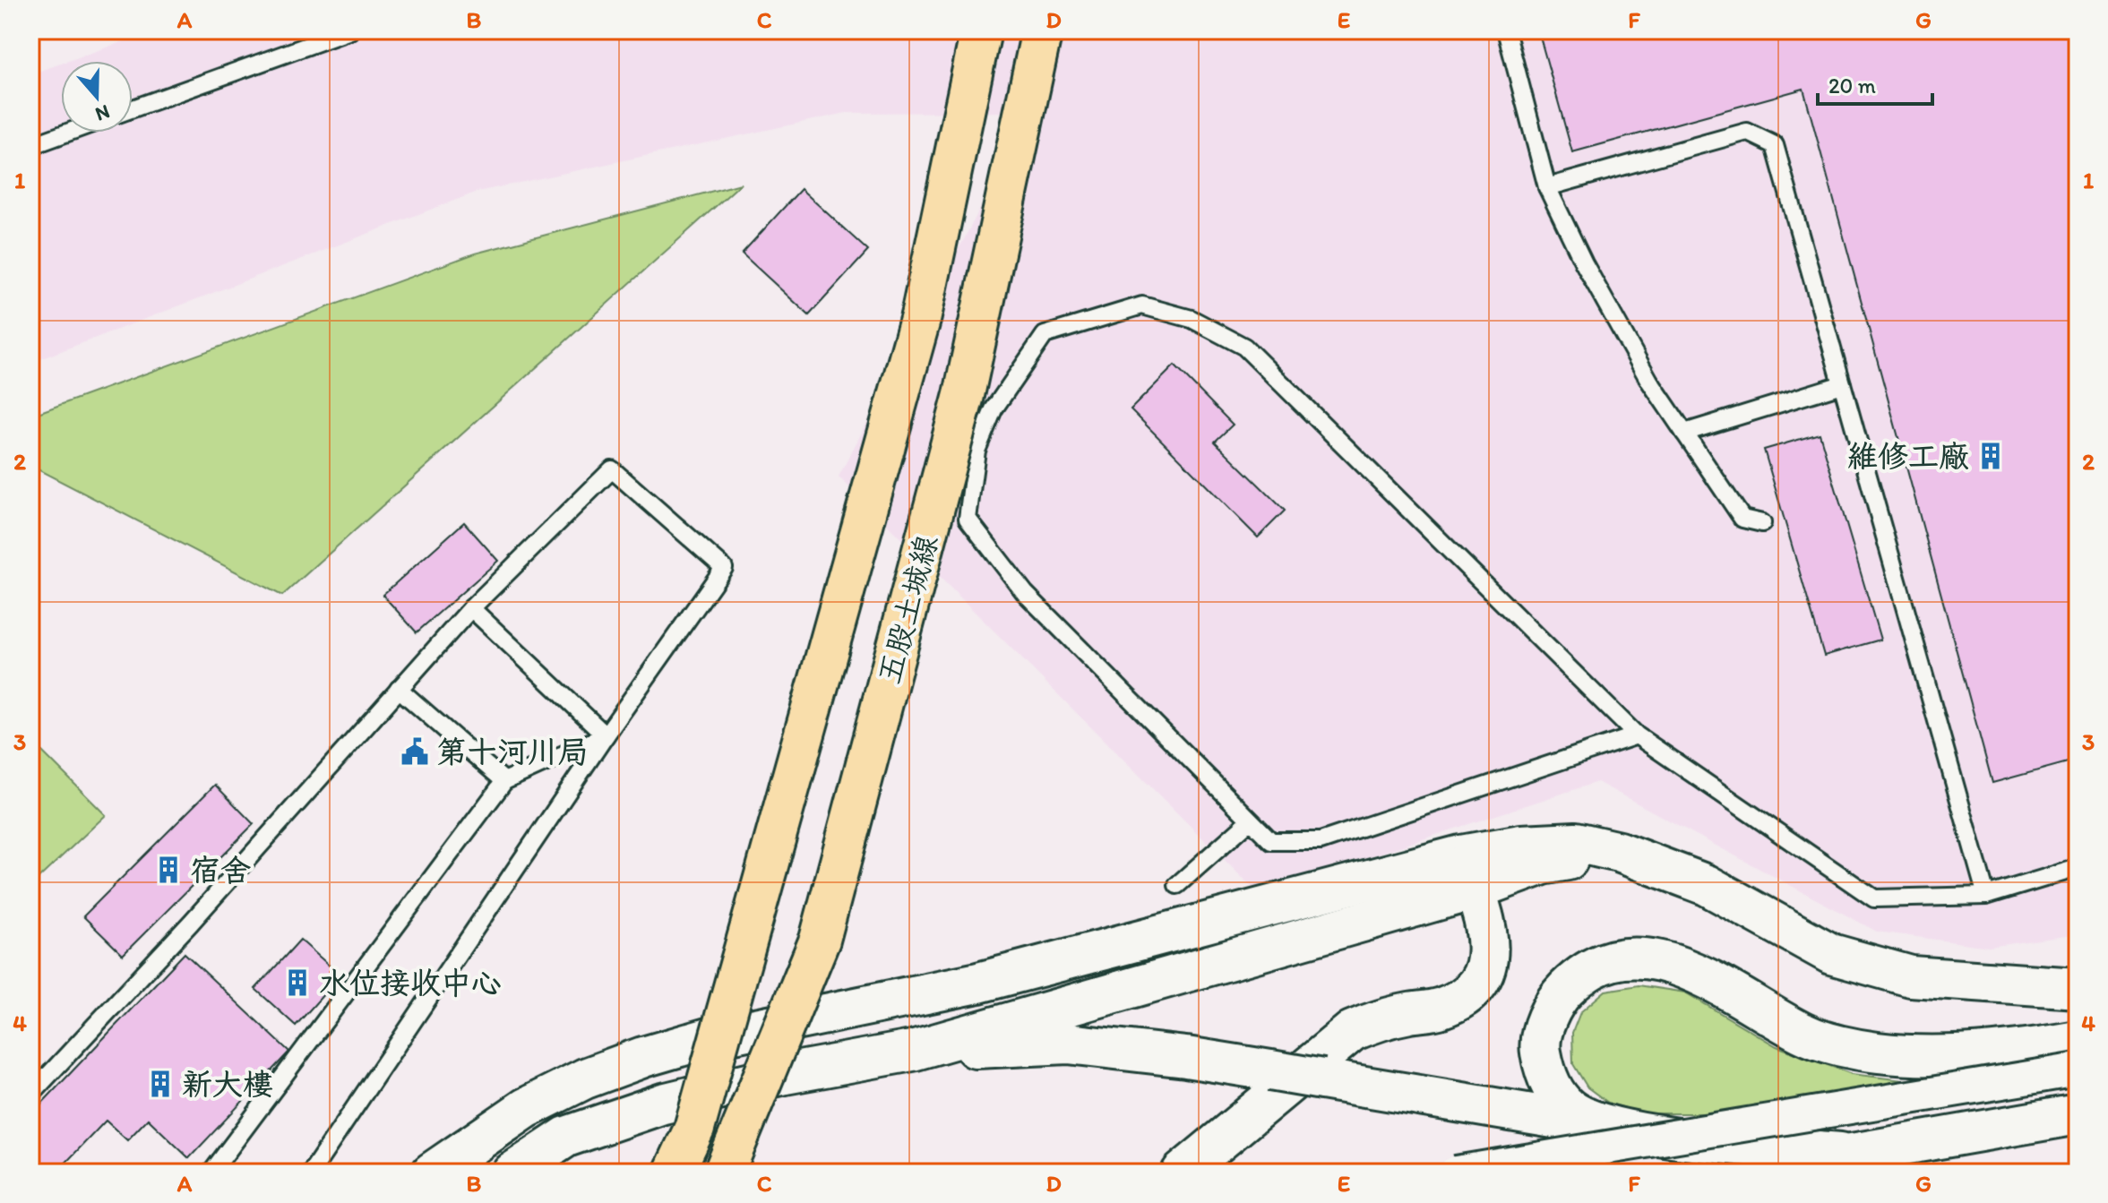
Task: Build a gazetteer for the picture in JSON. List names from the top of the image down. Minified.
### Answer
{"streets":{"highway":["五股土城線"]},"places":{"building":["維修工廠","宿舍","水位接收中心","新大樓"],"public building":["第十河川局"]},"scale_bar":"20 m","north":"bottom","grid":{"columns":["A","B","C","D","E","F","G"],"rows":["1","2","3","4"]}}
